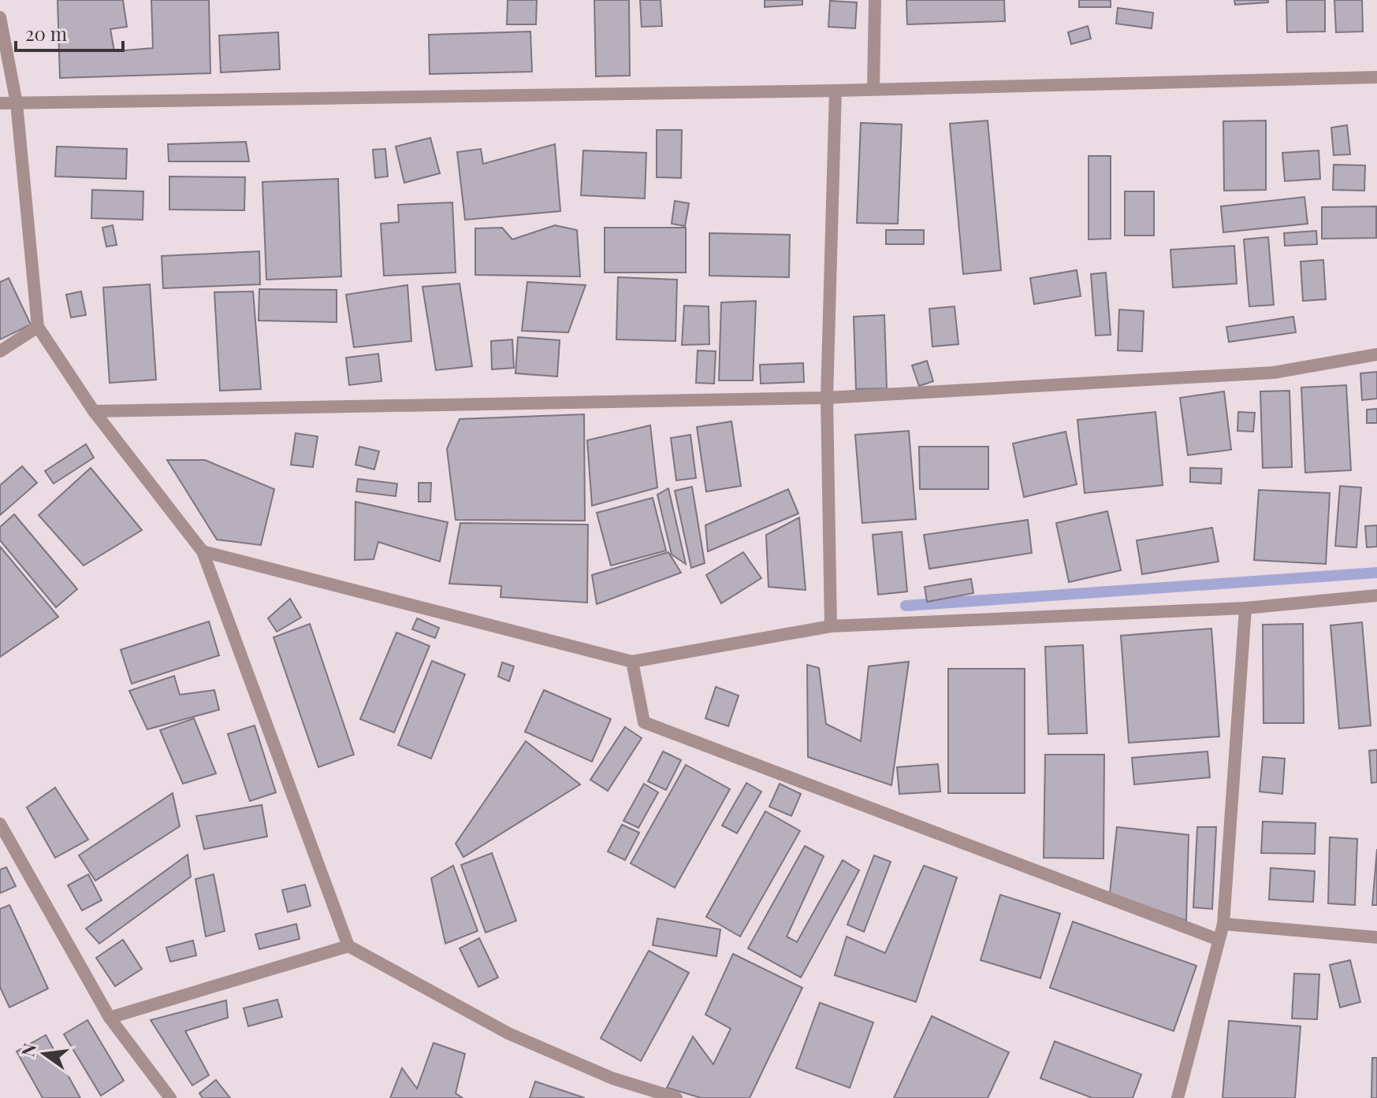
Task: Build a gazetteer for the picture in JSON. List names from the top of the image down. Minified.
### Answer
{"scale_bar":"20 m","north":"left"}
